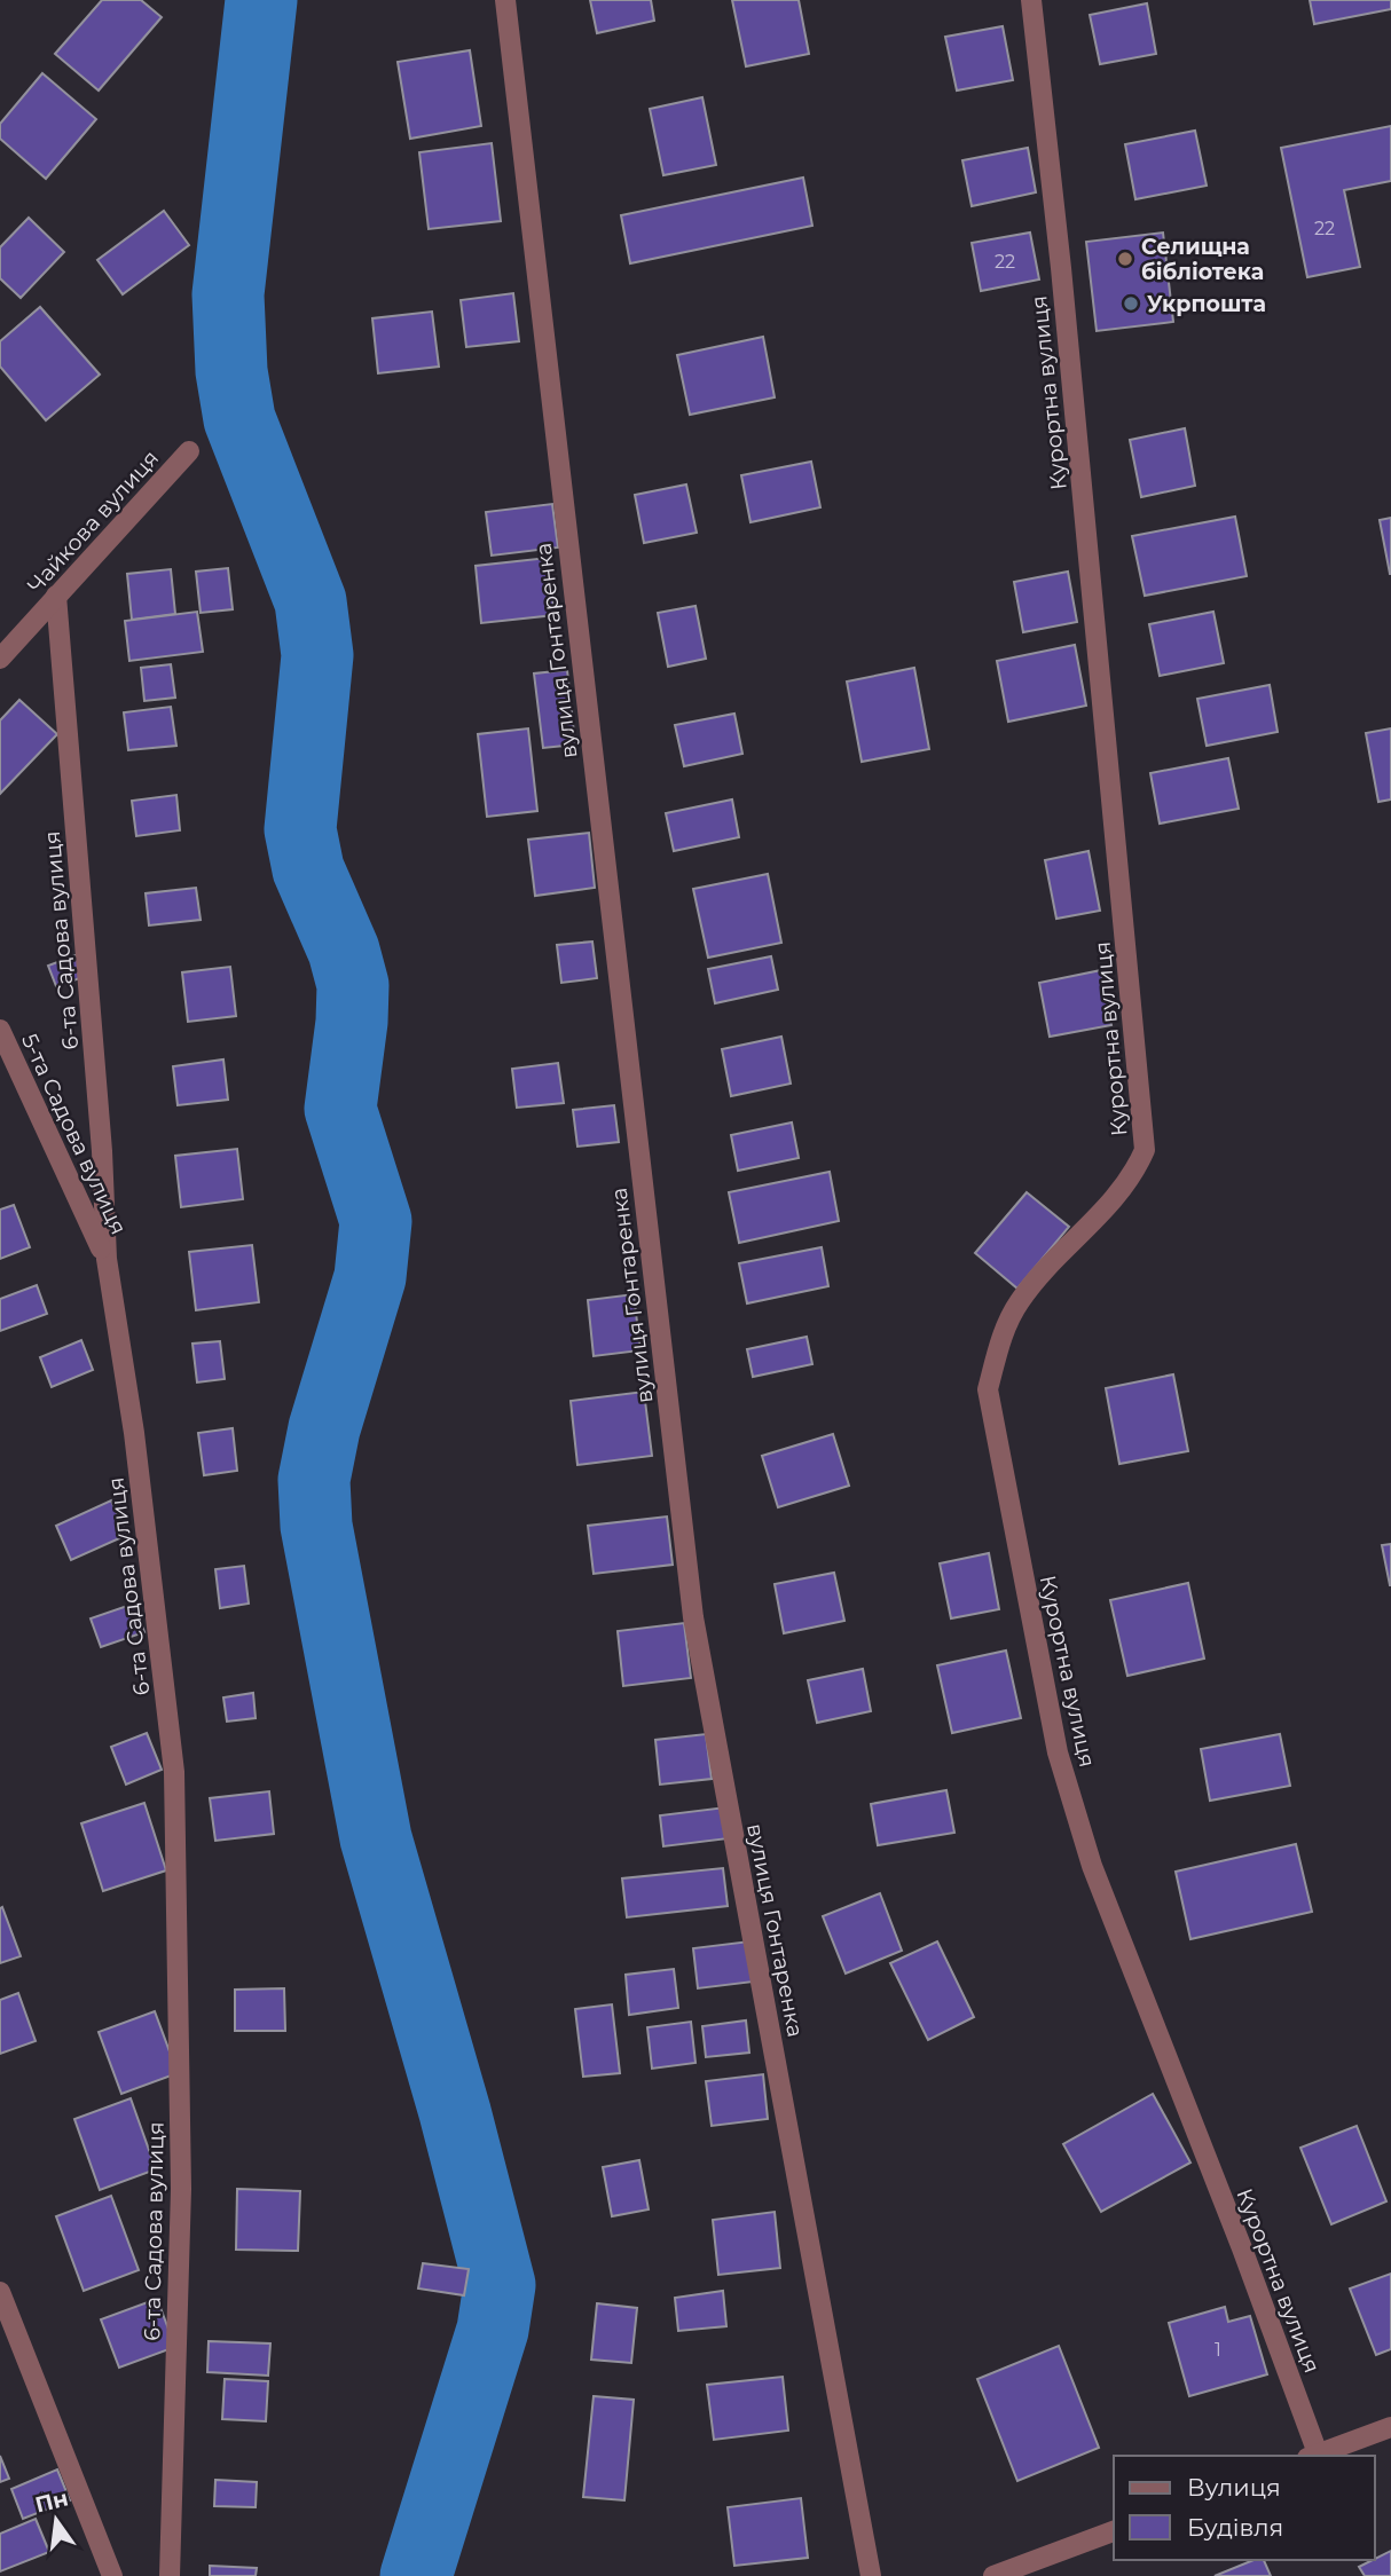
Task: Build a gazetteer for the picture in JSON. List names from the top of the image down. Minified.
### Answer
{"streets":{"street":["Курортна вулиця","Чайкова вулиця","вулиця Гонтаренка","6-та Садова вулиця","5-та Садова вулиця"]},"crossings":[["Чайкова вулиця","6-та Садова вулиця"],["6-та Садова вулиця","5-та Садова вулиця"]],"places":["Селищна бібліотека","Укрпошта"],"house_numbers":["22","22","1"],"legend":["Вулиця","Будівля"],"north":"top"}
